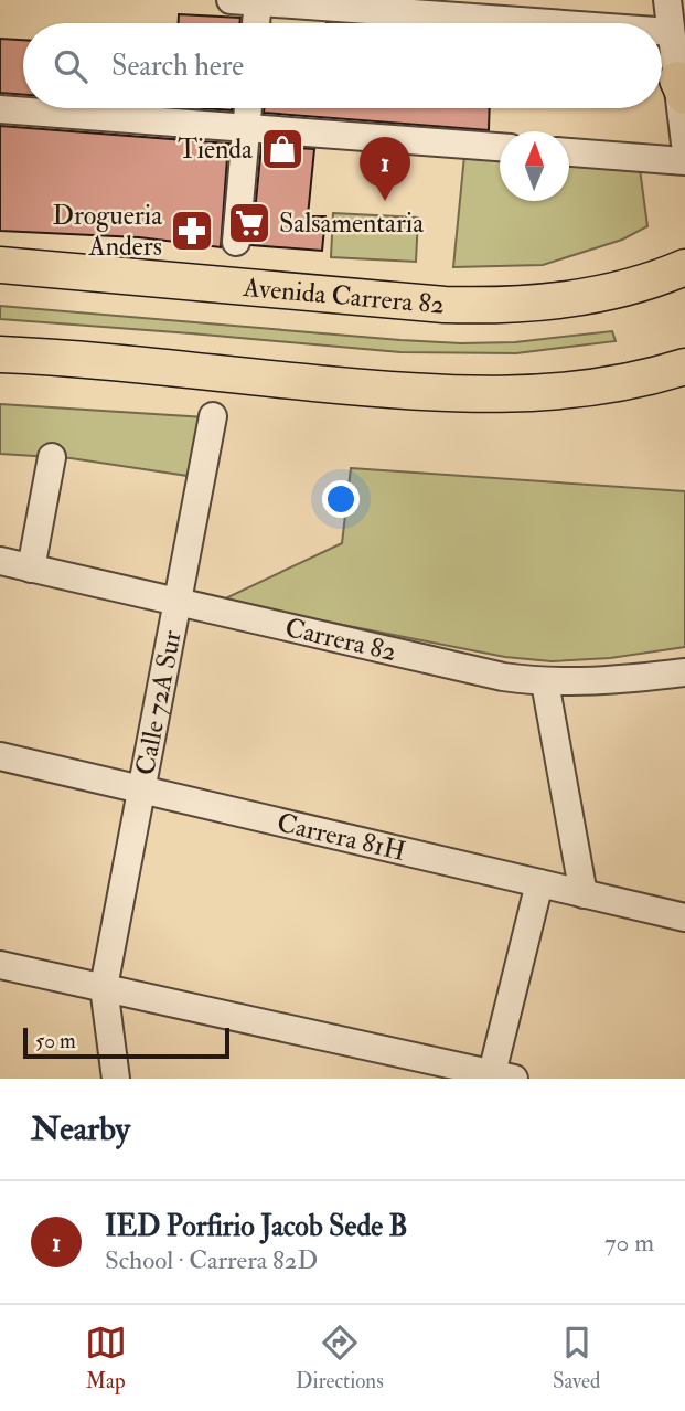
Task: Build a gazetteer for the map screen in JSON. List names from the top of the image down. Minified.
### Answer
{"streets":{"main road":["Avenida Carrera 82"],"street":["Carrera 82","Calle 72A Sur","Carrera 81H"]},"crossings":[["Carrera 82","Calle 72A Sur"],["Calle 72A Sur","Carrera 81H"]],"places":{"shop":["Tienda"],"supermarket":["Salsamentaria"],"pharmacy":["Drogueria Anders"]},"scale_bar":"50 m","north":"top","page":{"search":"Search here","pins":"1","scale":"50 m","heading":"Nearby","list":[{"mark":"1","name":"IED Porfirio Jacob Sede B","note":"School · Carrera 82D","value":"70 m"}],"nav":["Map","Directions","Saved"]}}
